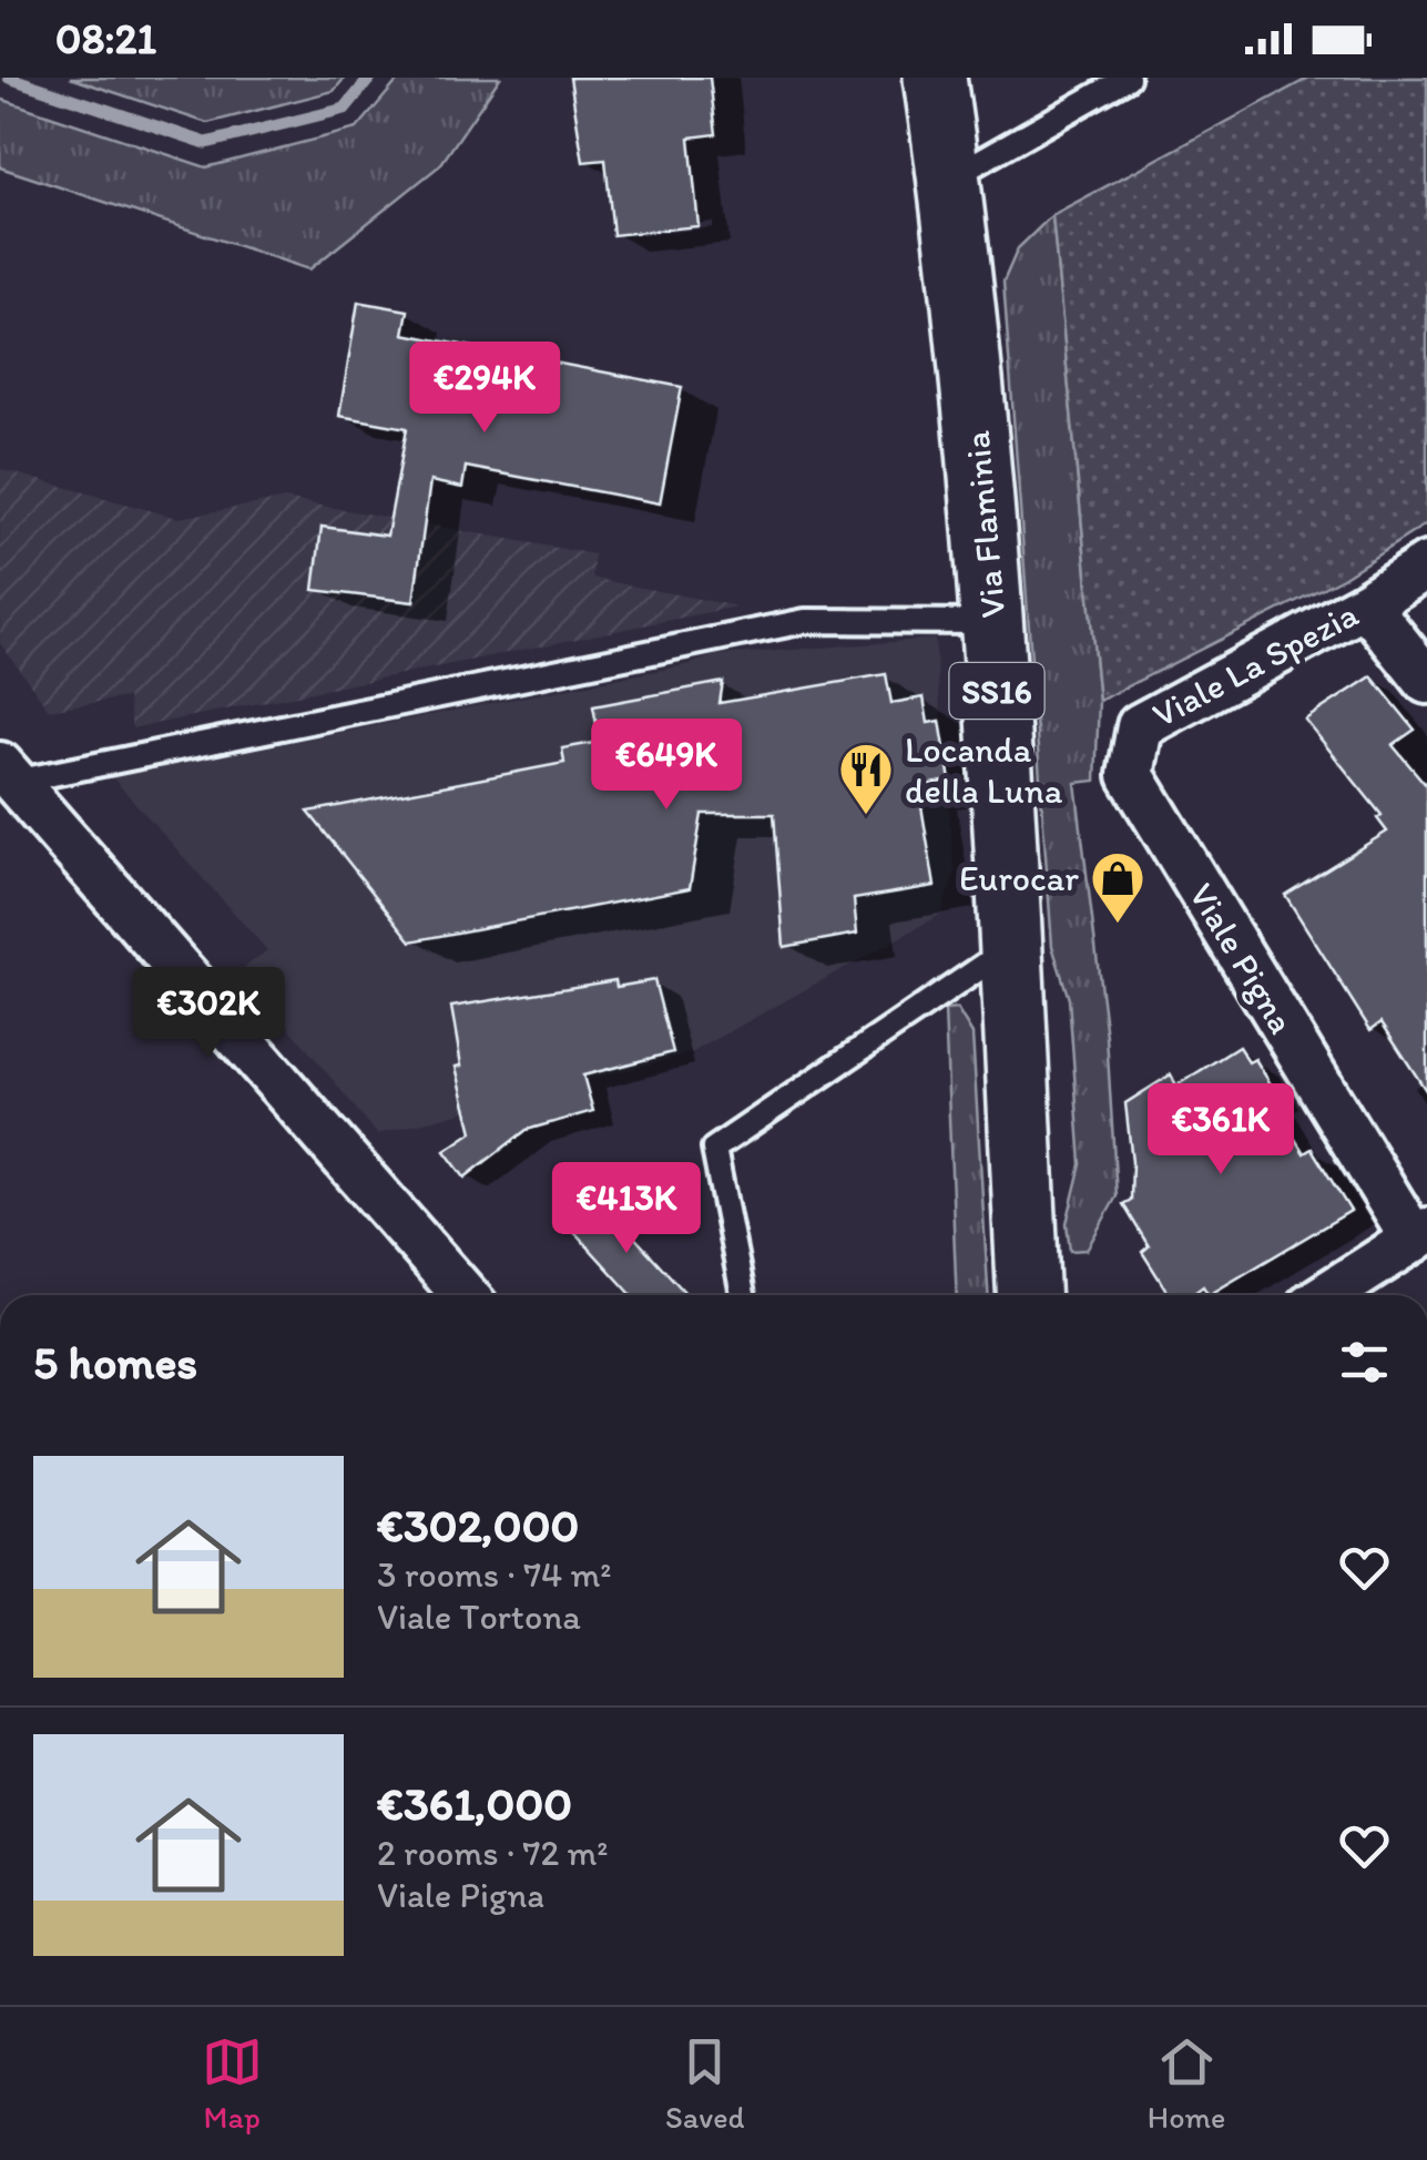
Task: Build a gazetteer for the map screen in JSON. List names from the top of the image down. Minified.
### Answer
{"streets":{"main road":["Via Flaminia","SS16"],"street":["Viale La Spezia","Viale Pigna"]},"crossings":[["Viale La Spezia","Viale Pigna"]],"places":{"restaurant":["Locanda della Luna"],"shop":["Eurocar"]},"page":{"status":"08:21","price":["€294K","€649K","€302K","€361K","€413K"],"heading":"5 homes","list":[{"name":"€302,000","note":"3 rooms · 74 m² · Viale Tortona"},{"name":"€361,000","note":"2 rooms · 72 m² · Viale Pigna"}],"tabs":["Map","Saved","Home"]}}
